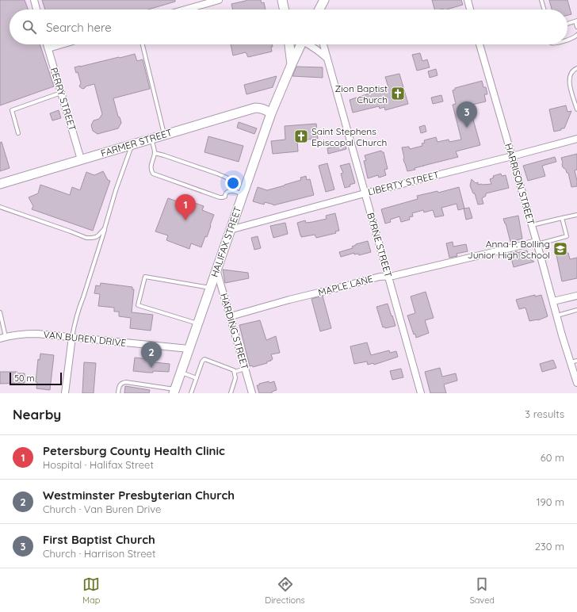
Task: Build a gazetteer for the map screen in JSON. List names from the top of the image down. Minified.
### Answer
{"streets":{"main road":["FARMER STREET","HALIFAX STREET"],"street":["PERRY STREET","LIBERTY STREET","HARRISON STREET","BYRNE STREET","MAPLE LANE","HARDING STREET","VAN BUREN DRIVE"]},"crossings":[["PERRY STREET","FARMER STREET"],["FARMER STREET","HALIFAX STREET"],["LIBERTY STREET","HARRISON STREET"],["LIBERTY STREET","HALIFAX STREET"],["LIBERTY STREET","BYRNE STREET"],["HARRISON STREET","MAPLE LANE"],["HALIFAX STREET","HARDING STREET"],["HALIFAX STREET","VAN BUREN DRIVE"],["BYRNE STREET","MAPLE LANE"],["MAPLE LANE","HARDING STREET"]],"places":{"church":["Zion Baptist Church","Saint Stephens Episcopal Church"],"school or university":["Anna P. Bolling Junior High School"]},"scale_bar":"50 m","page":{"search":"Search here","pins":["3","1","2"],"scale":"50 m","heading":["Nearby","3 results"],"list":[{"mark":"1","name":"Petersburg County Health Clinic","note":"Hospital · Halifax Street","value":"60 m"},{"mark":"2","name":"Westminster Presbyterian Church","note":"Church · Van Buren Drive","value":"190 m"},{"mark":"3","name":"First Baptist Church","note":"Church · Harrison Street","value":"230 m"}],"nav":["Map","Directions","Saved"]}}
